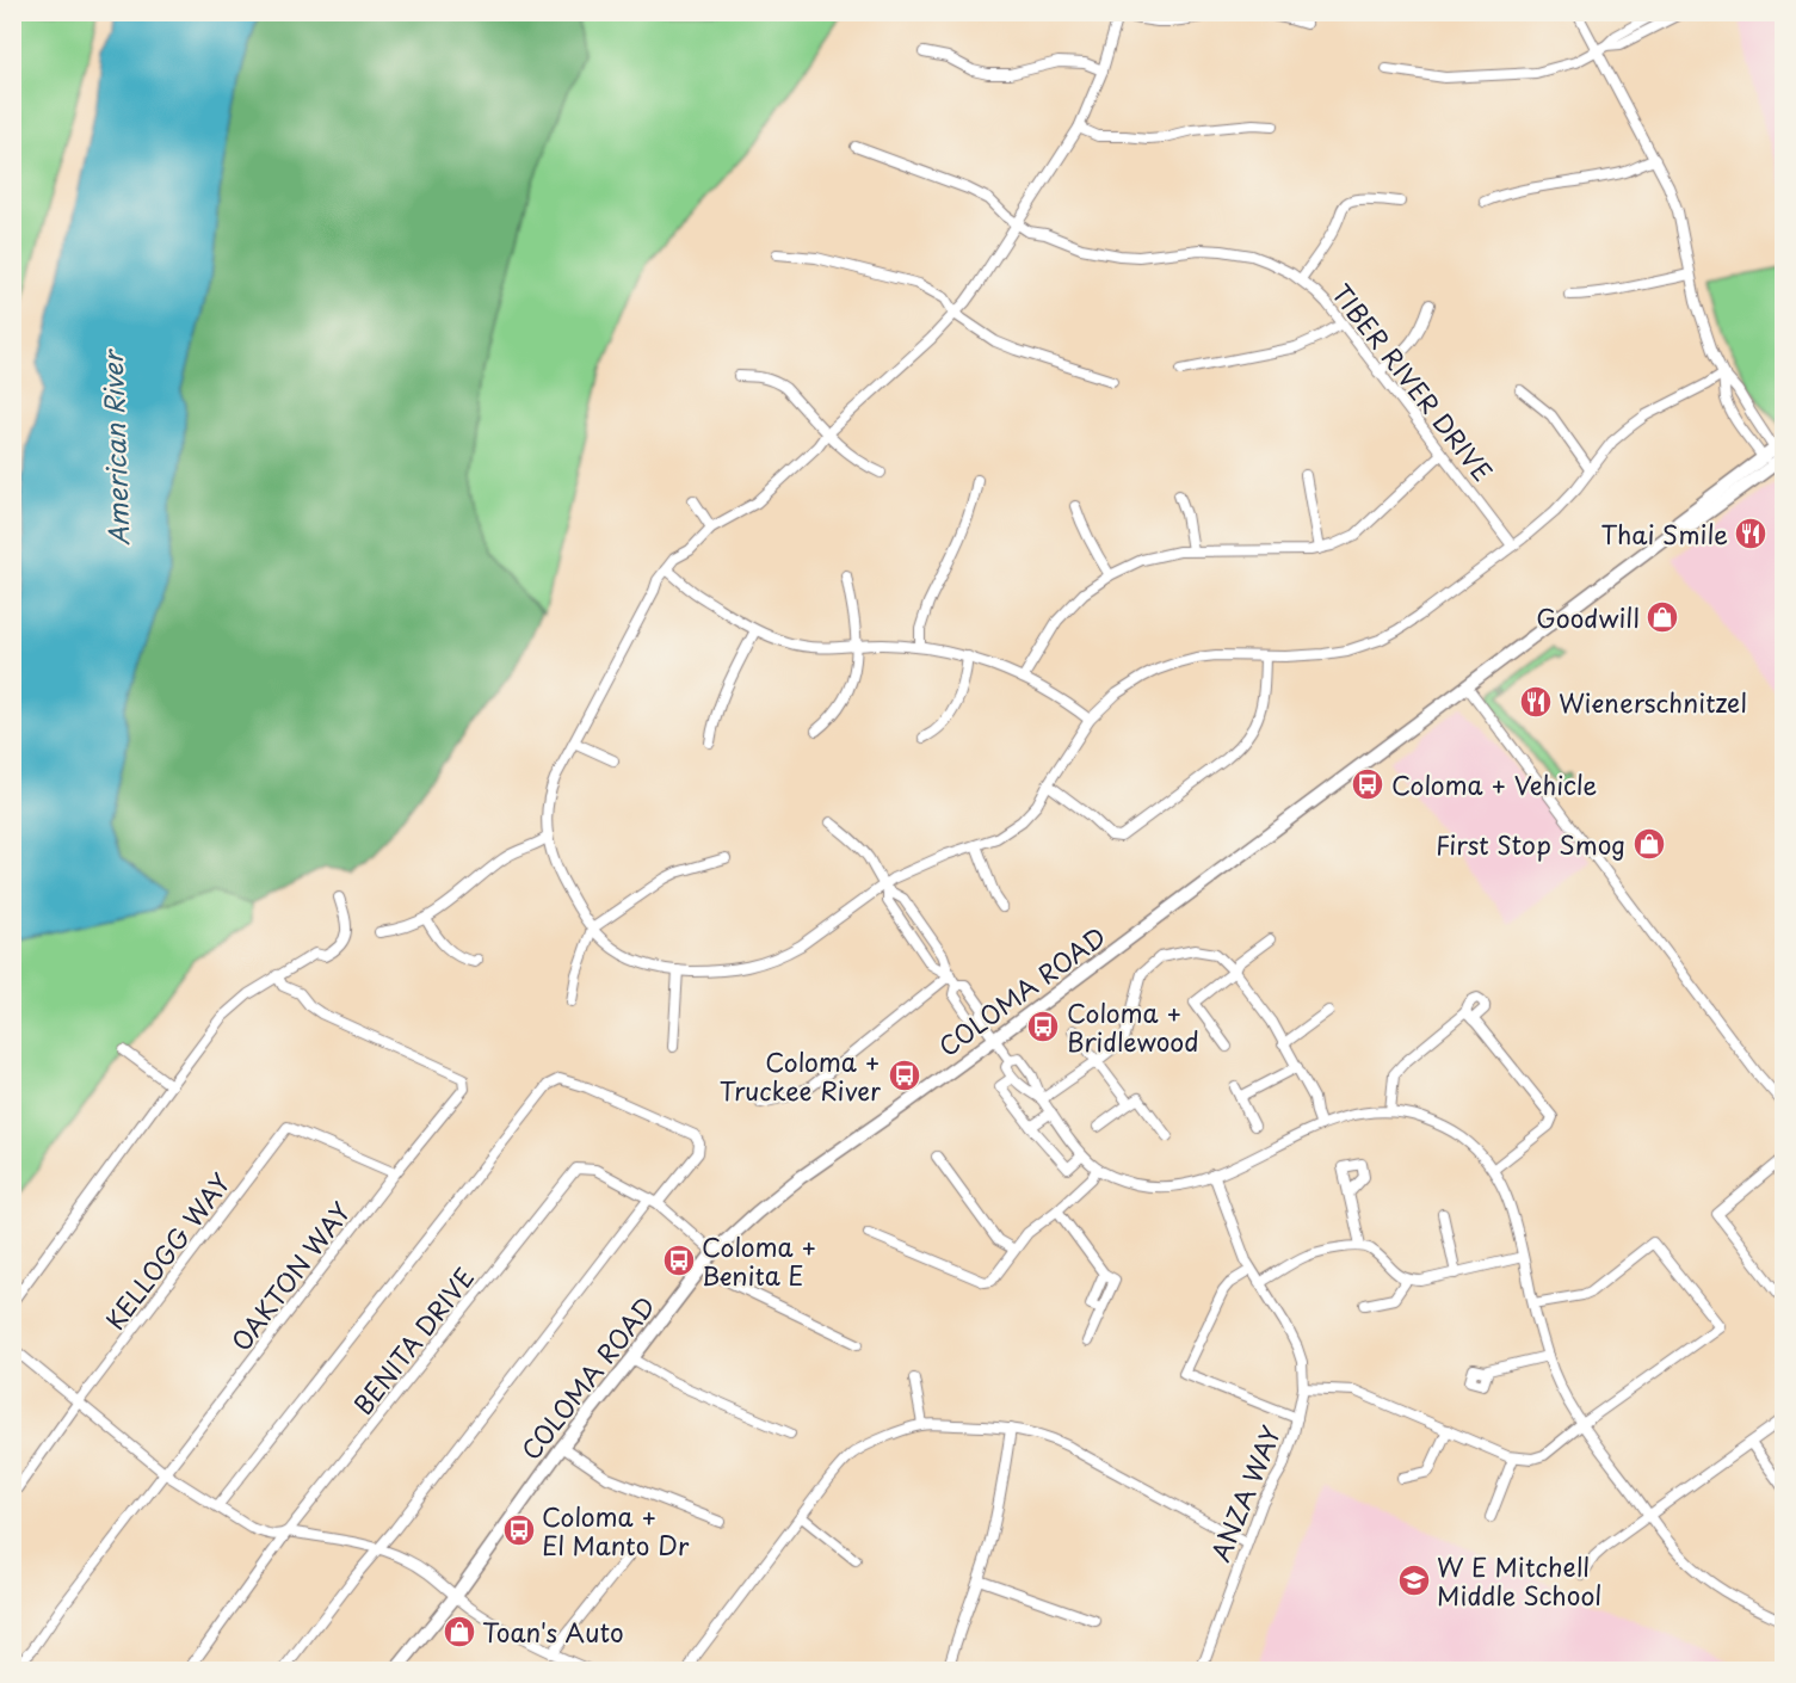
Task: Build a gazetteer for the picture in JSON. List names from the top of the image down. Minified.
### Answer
{"streets":{"main road":["COLOMA ROAD"],"street":["TIBER RIVER DRIVE","KELLOGG WAY","OAKTON WAY","BENITA DRIVE","ANZA WAY"]},"crossings":[["COLOMA ROAD","BENITA DRIVE"],["KELLOGG WAY","OAKTON WAY"]],"water":["American River"],"places":{"restaurant":["Thai Smile","Wienerschnitzel"],"shop":["Goodwill","First Stop Smog","Toan's Auto"],"bus stop":["Coloma + Vehicle","Coloma + Bridlewood","Coloma + Truckee River","Coloma + Benita E","Coloma + El Manto Dr"],"school or university":["W E Mitchell Middle School"]}}
